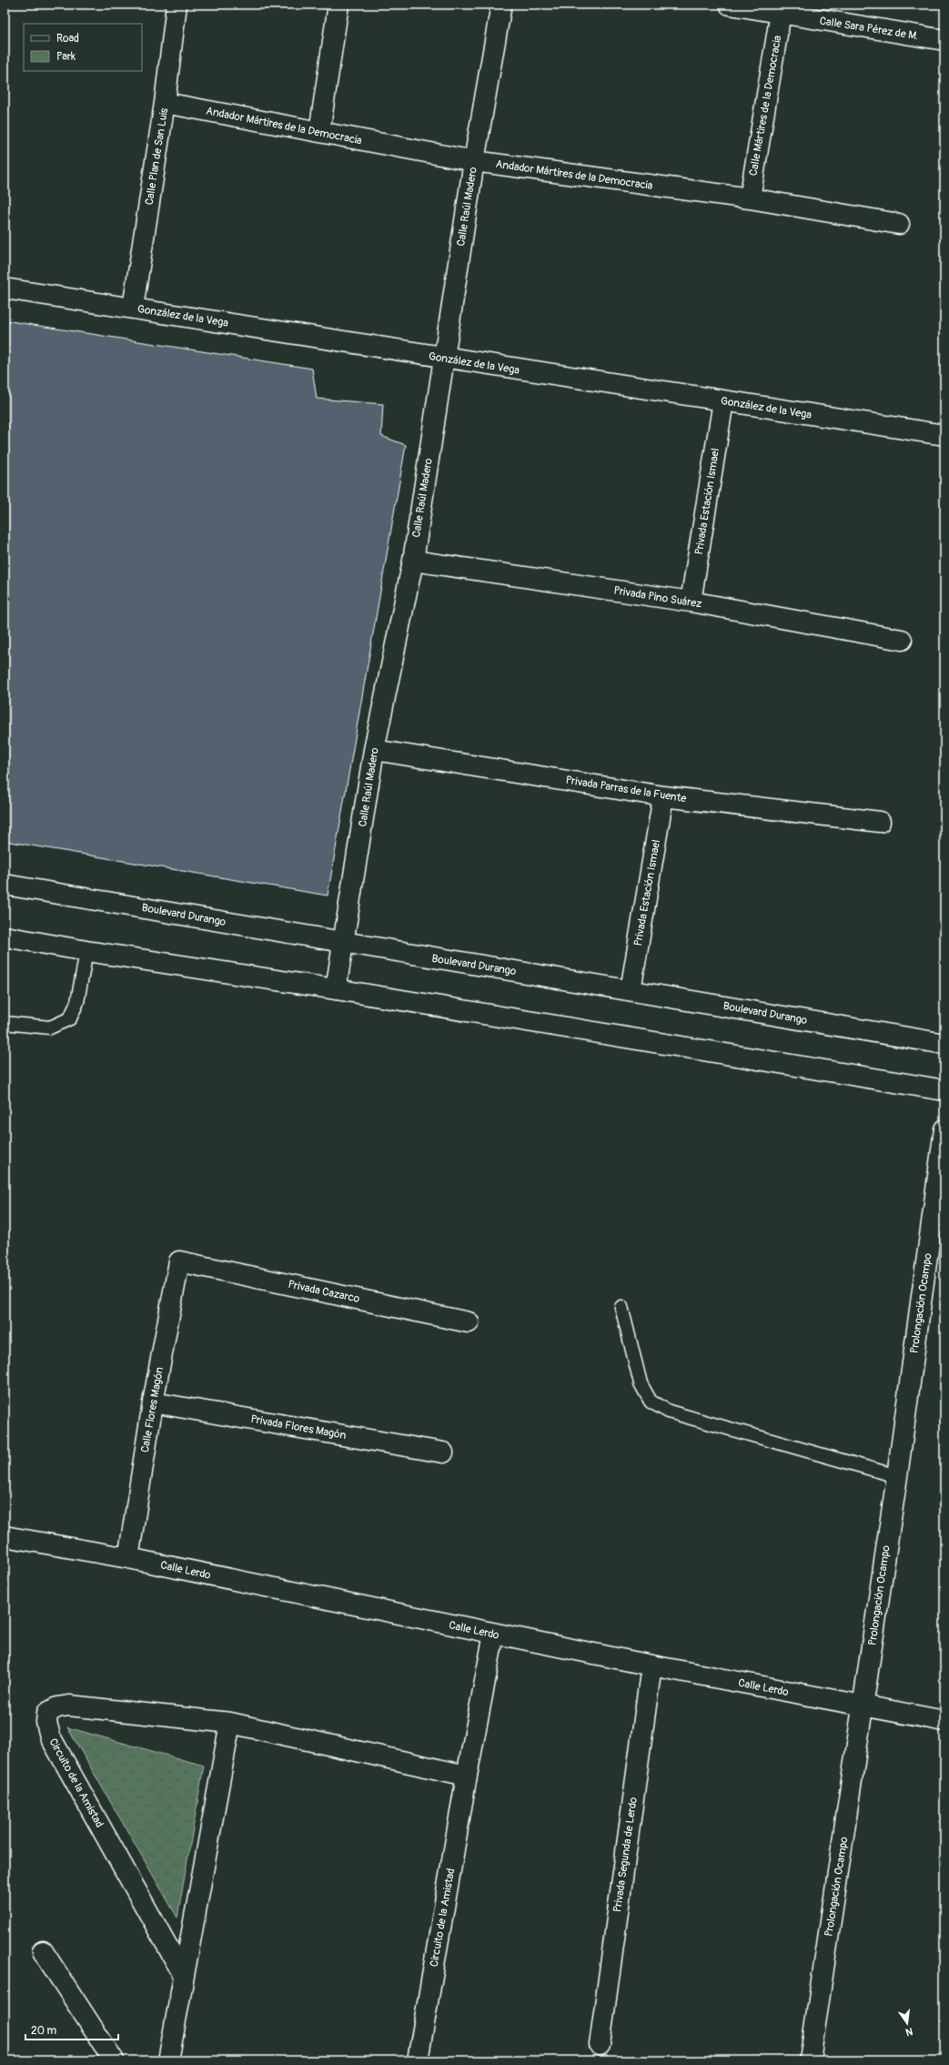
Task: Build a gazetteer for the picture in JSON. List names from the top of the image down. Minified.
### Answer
{"streets":{"street":["Calle Sara Pérez de M.","Calle Mártires de la Democracia","Andador Mártires de la Democracia","Calle Plan de San Luis","Calle Raúl Madero","González de la Vega","Privada Estación Ismael","Privada Pino Suárez","Privada Parras de la Fuente","Boulevard Durango","Privada Cazarco","Prolongación Ocampo","Calle Flores Magón","Privada Flores Magón","Calle Lerdo","Circuito de la Amistad","Privada Segunda de Lerdo"]},"crossings":[["Calle Sara Pérez de M.","Calle Mártires de la Democracia"],["Calle Mártires de la Democracia","Andador Mártires de la Democracia"],["Andador Mártires de la Democracia","Calle Plan de San Luis"],["Andador Mártires de la Democracia","Calle Raúl Madero"],["Calle Plan de San Luis","González de la Vega"],["Calle Raúl Madero","González de la Vega"],["Calle Raúl Madero","Privada Pino Suárez"],["Calle Raúl Madero","Privada Parras de la Fuente"],["Calle Raúl Madero","Boulevard Durango"],["González de la Vega","Privada Estación Ismael"],["Privada Estación Ismael","Privada Pino Suárez"],["Privada Estación Ismael","Privada Parras de la Fuente"],["Privada Estación Ismael","Boulevard Durango"],["Privada Cazarco","Calle Flores Magón"],["Prolongación Ocampo","Calle Lerdo"],["Calle Flores Magón","Privada Flores Magón"],["Calle Flores Magón","Calle Lerdo"],["Calle Lerdo","Circuito de la Amistad"],["Calle Lerdo","Privada Segunda de Lerdo"]],"legend":["Road","Park"],"scale_bar":"20 m","north":"bottom"}
